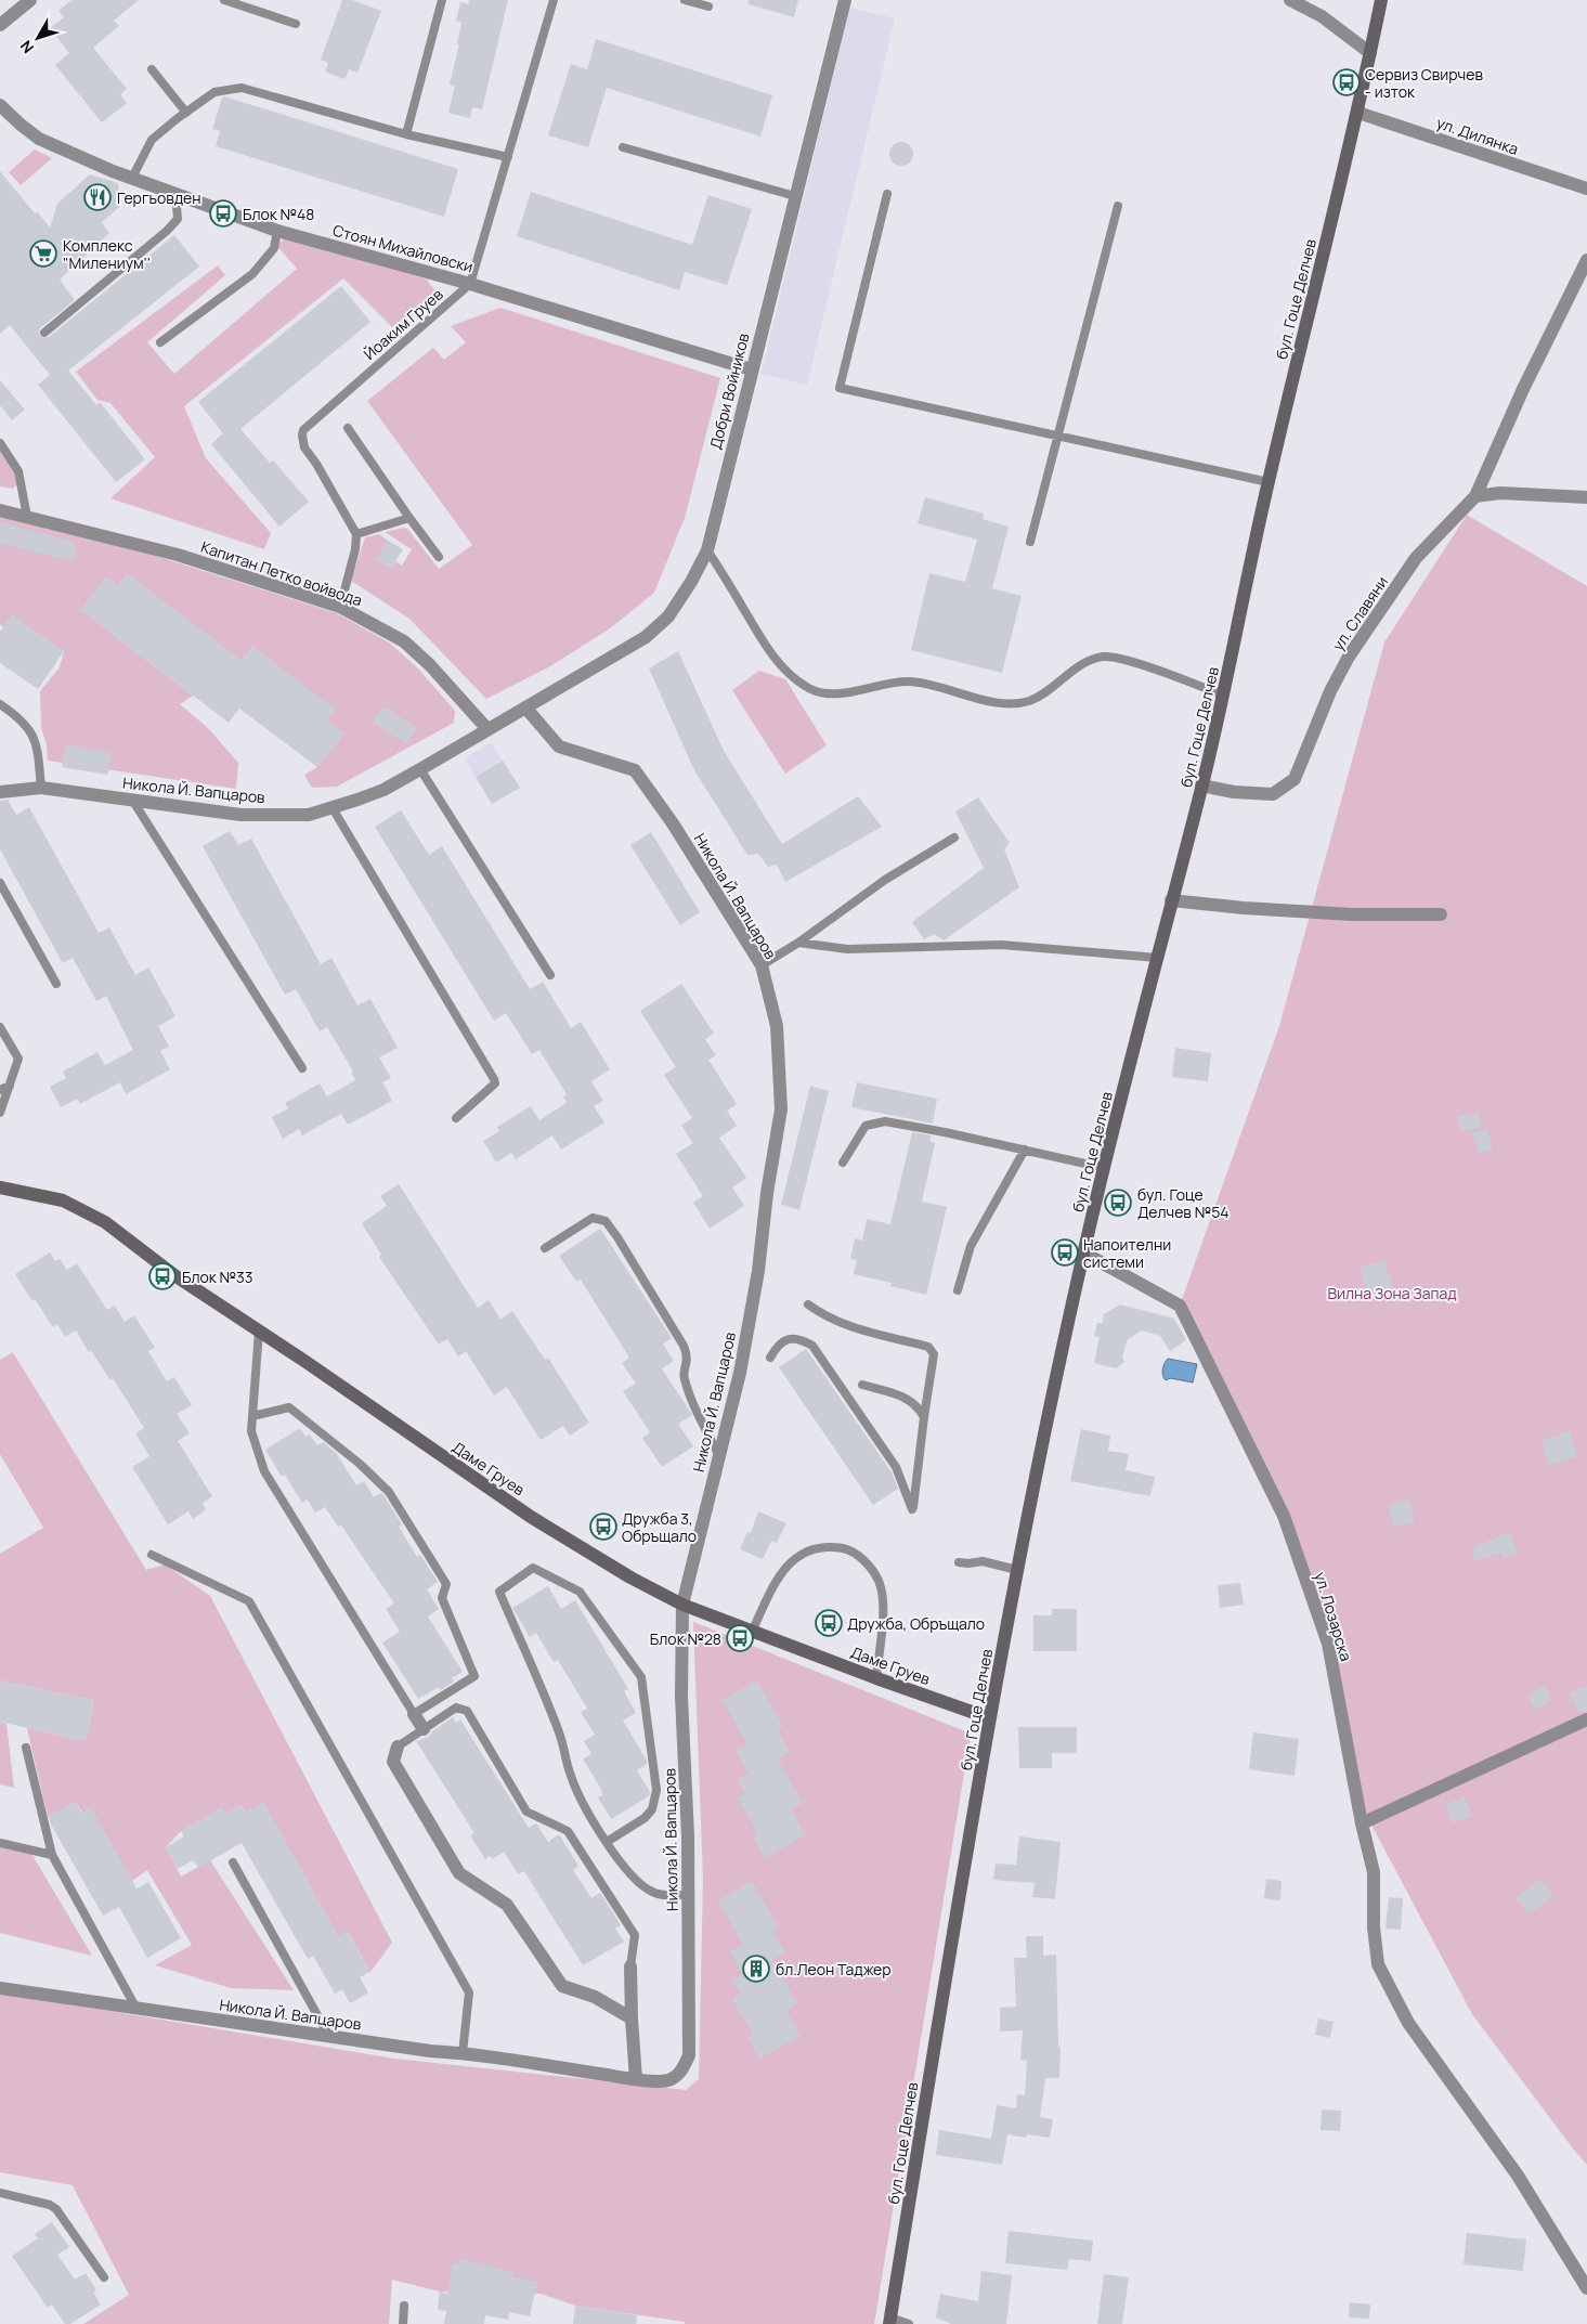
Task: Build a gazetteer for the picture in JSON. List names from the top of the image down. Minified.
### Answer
{"streets":{"main road":["бул. Гоце Делчев","Даме Груев"],"street":["ул. Дилянка","Стоян Михайловски","Добри Войников","Капитан Петко войвода","ул. Славяни","Никола Й. Вапцаров","ул. Лозарска"],"lane":["Йоаким Груев"]},"crossings":[["ул. Дилянка","бул. Гоце Делчев"],["Стоян Михайловски","Йоаким Груев"],["Стоян Михайловски","Добри Войников"],["бул. Гоце Делчев","ул. Славяни"],["бул. Гоце Делчев","Даме Груев"],["бул. Гоце Делчев","ул. Лозарска"],["Добри Войников","Никола Й. Вапцаров"],["Капитан Петко войвода","Никола Й. Вапцаров"],["Никола Й. Вапцаров","Даме Груев"]],"parks":["Вилна Зона Запад"],"places":{"bus stop":["Сервиз Свирчев - изток","Блок №48","бул. Гоце Делчев №54","Напоителни системи","Блок №33","Дружба 3, Обръщало","Дружба, Обръщало","Блок №28"],"restaurant":["Гергьовден"],"supermarket":["Комплекс \"Милениум''"],"building":["бл.Леон Таджер"]},"north":"bottom left"}
